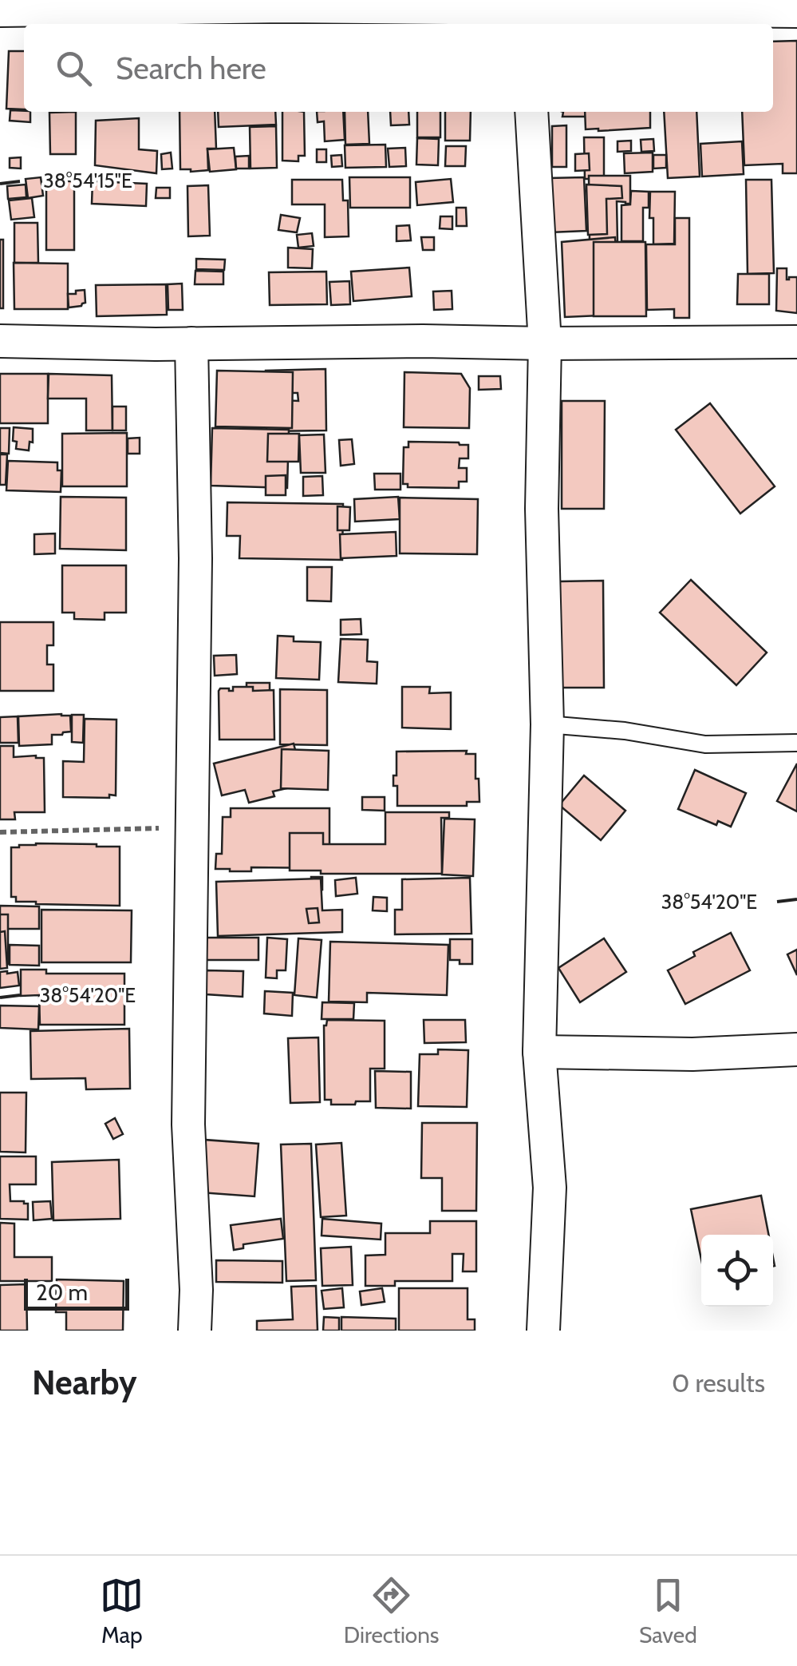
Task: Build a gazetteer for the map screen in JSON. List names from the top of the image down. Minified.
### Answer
{"scale_bar":"20 m","page":{"search":"Search here","scale":"20 m","heading":["Nearby","0 results"],"nav":["Map","Directions","Saved"]},"coordinates":["38°54'15\"E","38°54'20\"E"]}
